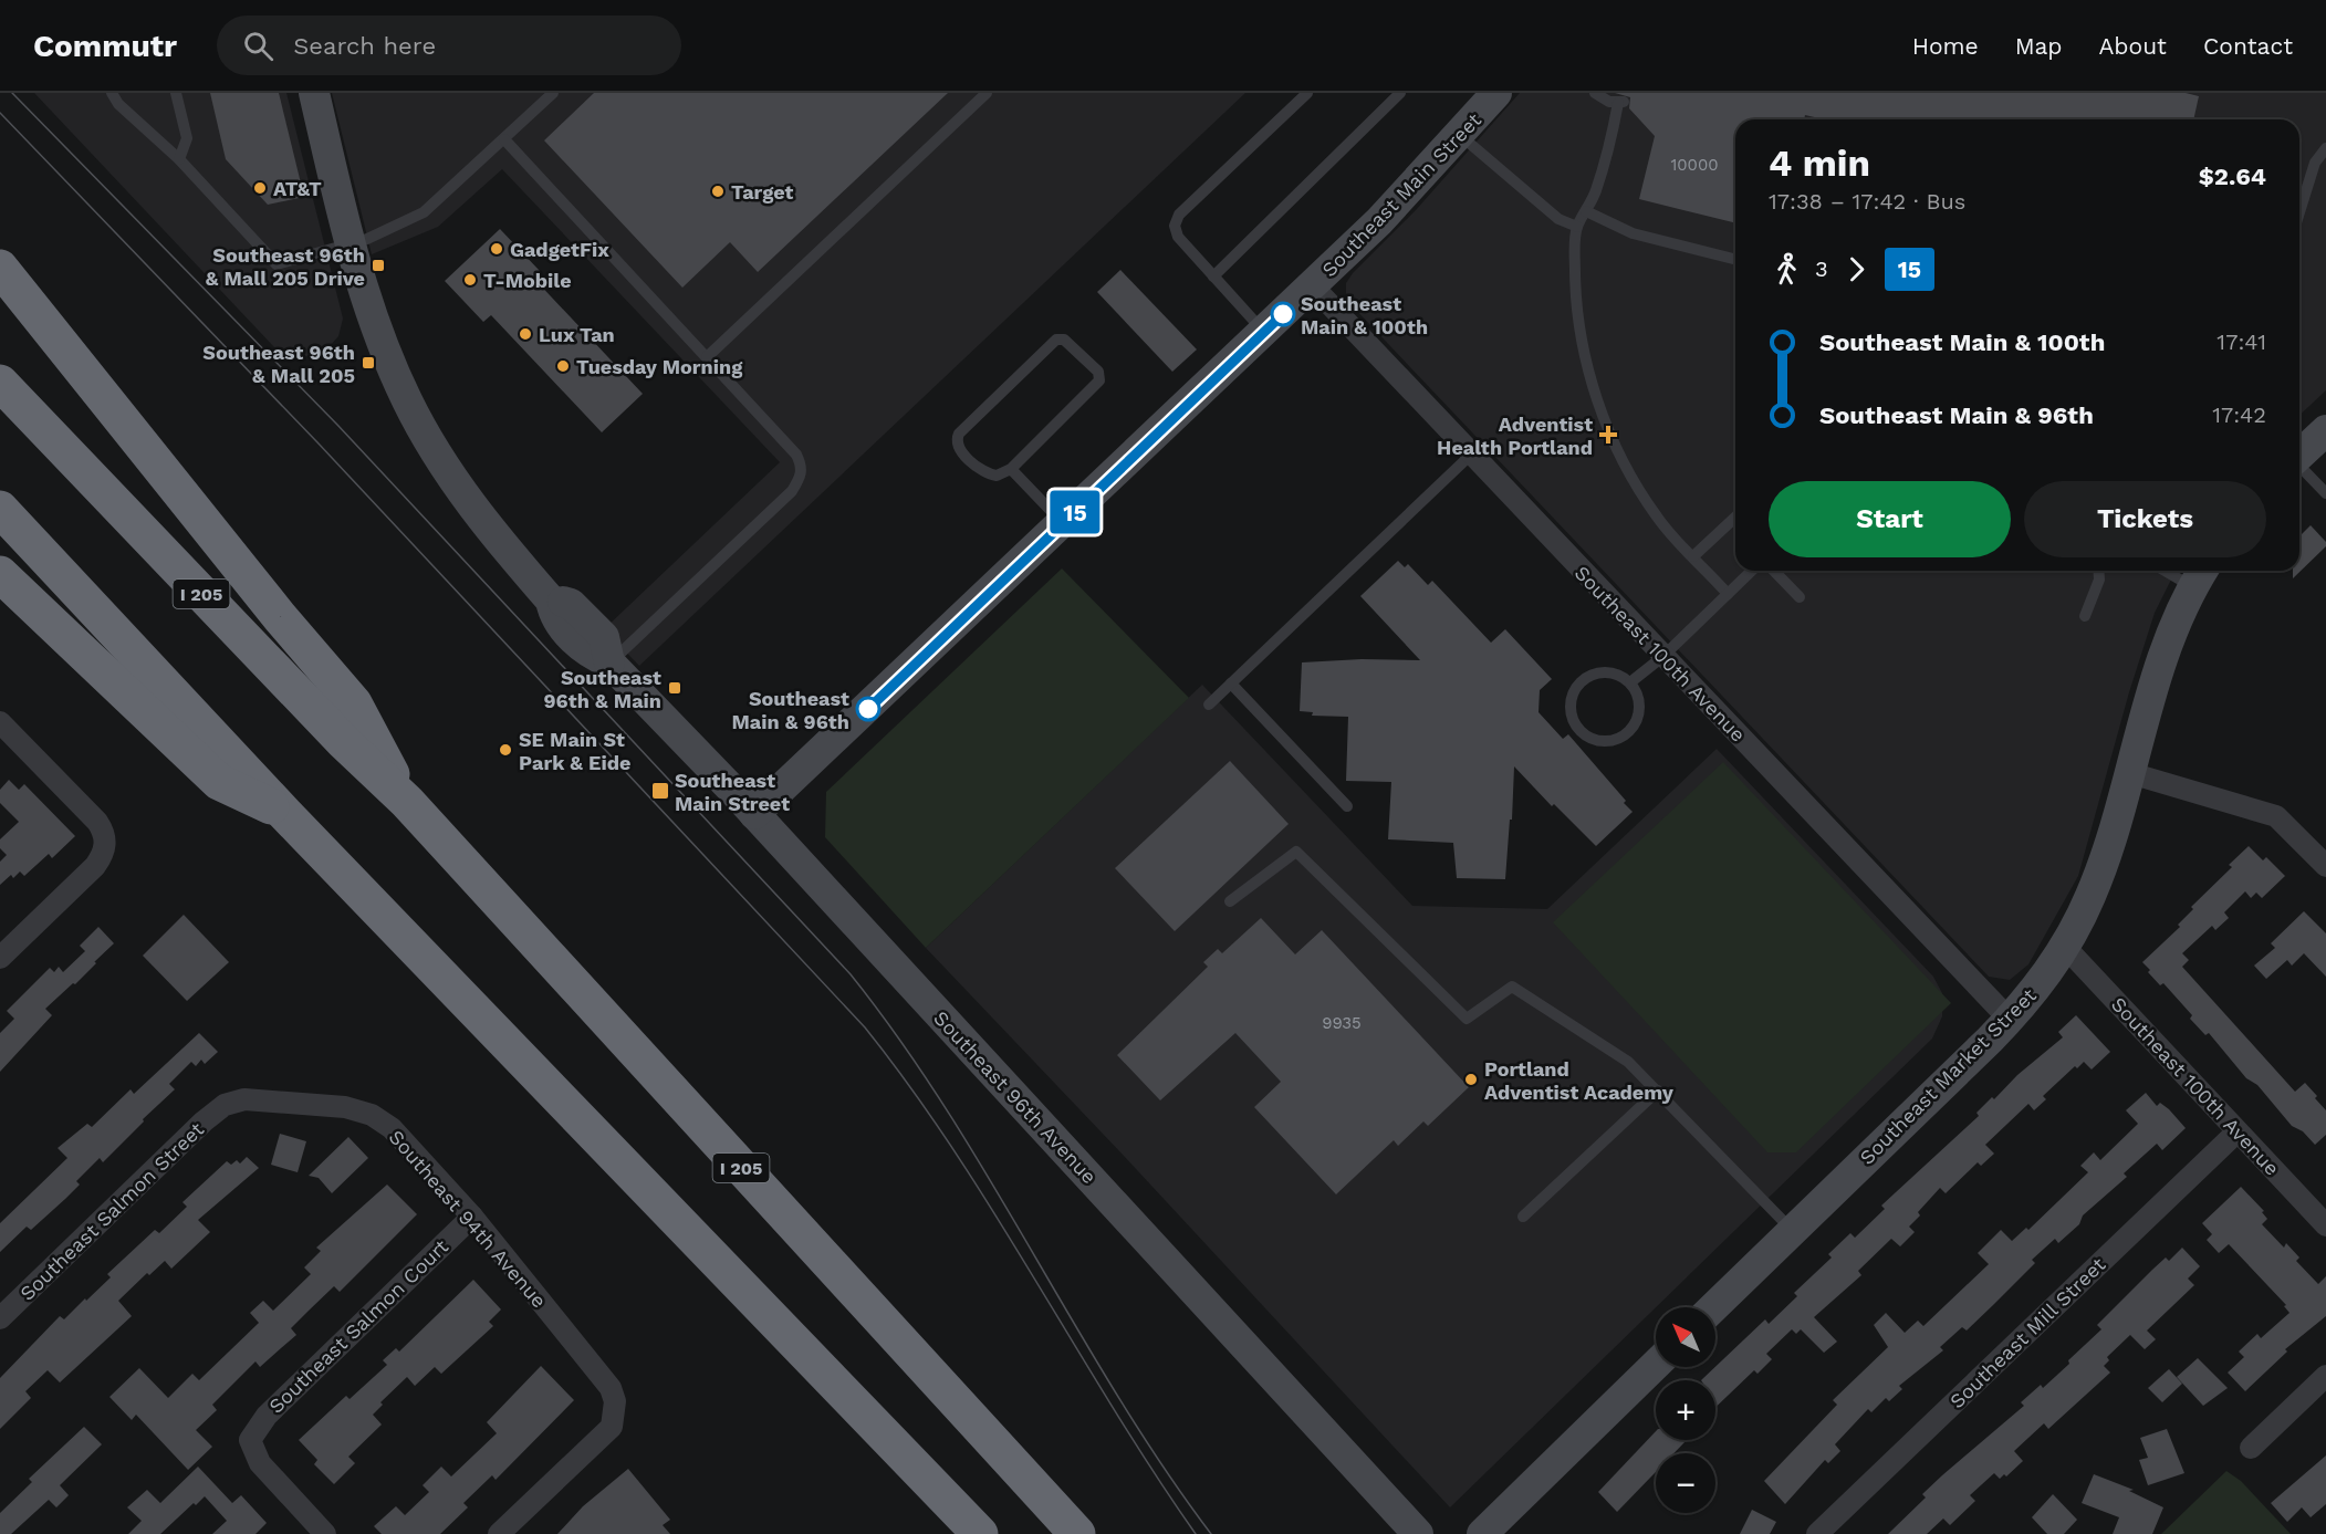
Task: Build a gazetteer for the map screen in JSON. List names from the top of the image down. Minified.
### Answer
{"streets":{"highway":["I 205"],"street":["Southeast Main Street","Southeast 100th Avenue","Southeast Market Street","Southeast 96th Avenue","Southeast Salmon Street","Southeast 94th Avenue","Southeast Salmon Court","Southeast Mill Street"]},"crossings":[["Southeast Main Street","Southeast 100th Avenue"],["Southeast Main Street","Southeast 96th Avenue"],["Southeast 100th Avenue","Southeast Market Street"],["Southeast 100th Avenue","Southeast Mill Street"],["Southeast Salmon Street","Southeast 94th Avenue"],["Southeast 94th Avenue","Southeast Salmon Court"]],"places":{"other":["AT&T","Target","GadgetFix","T-Mobile","Southeast Main & 100th","Lux Tan","Tuesday Morning","Southeast Main & 96th","SE Main St Park & Eide","Portland Adventist Academy"],"transit":["Southeast 96th & Mall 205 Drive","Southeast 96th & Mall 205","Southeast 96th & Main","Southeast Main Street"],"health":["Adventist Health Portland"]},"lines":["bus line 15"],"house_numbers":["10000","9935"],"north":"top left","page":{"header":"Commutr","search":"Search here","nav":["Home","Map","About","Contact"],"on_map":"15","heading":["4 min","17:38 – 17:42 · Bus","$2.64"],"legs":["3","15"],"list":[{"name":"Southeast Main & 100th","value":"17:41"},{"name":"Southeast Main & 96th","value":"17:42"}],"buttons":["Start","Tickets"],"map_buttons":["+","−"]}}
